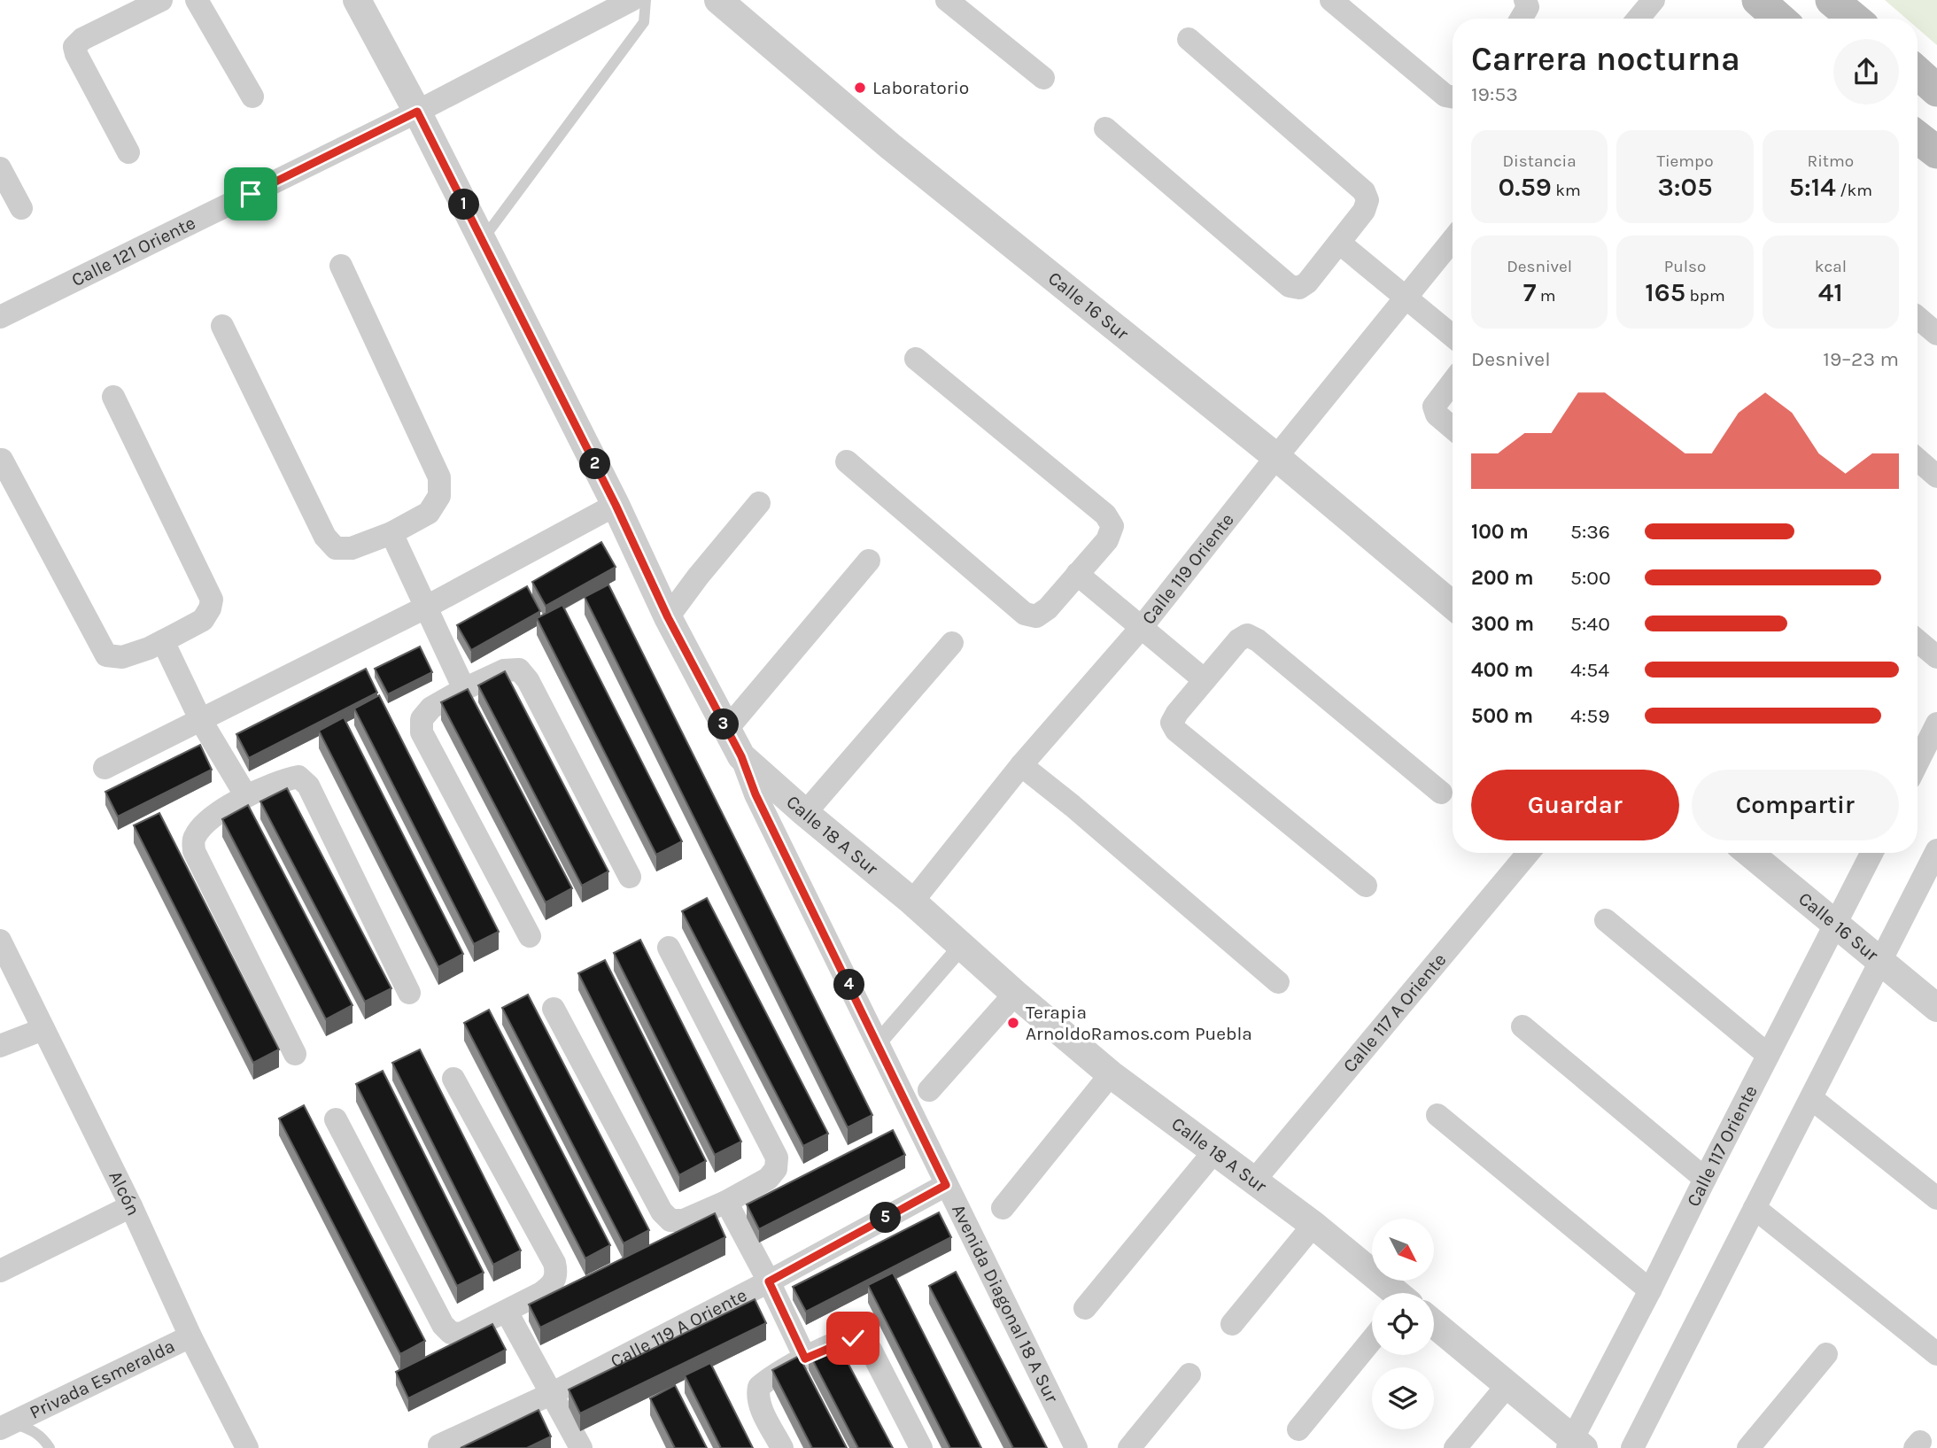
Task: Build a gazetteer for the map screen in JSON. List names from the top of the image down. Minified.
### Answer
{"streets":{"street":["Calle 121 Oriente","Calle 16 Sur","Calle 119 Oriente","Calle 18 A Sur","Calle 117 A Oriente","Calle 117 Oriente","Alcón","Avenida Diagonal 18 A Sur","Calle 119 A Oriente","Privada Esmeralda"]},"crossings":[["Calle 121 Oriente","Calle 18 A Sur"],["Calle 16 Sur","Calle 119 Oriente"],["Calle 16 Sur","Calle 117 Oriente"],["Calle 119 Oriente","Calle 18 A Sur"],["Calle 18 A Sur","Calle 117 A Oriente"],["Calle 18 A Sur","Calle 117 Oriente"],["Calle 18 A Sur","Avenida Diagonal 18 A Sur"],["Alcón","Privada Esmeralda"],["Avenida Diagonal 18 A Sur","Calle 119 A Oriente"]],"places":["Laboratorio","Terapia ArnoldoRamos.com Puebla"],"north":"bottom right","page":{"heading":["Carrera nocturna","19:53"],"stats":[["Distancia","0.59 km"],["Tiempo","3:05"],["Ritmo","5:14 /km"],["Desnivel","7 m"],["Pulso","165 bpm"],["kcal","41"]],"pins":["1","2","3","4","5"],"chart":["Desnivel","19–23 m"],"list":[{"name":"100 m","note":"5:36"},{"name":"200 m","note":"5:00"},{"name":"300 m","note":"5:40"},{"name":"400 m","note":"4:54"},{"name":"500 m","note":"4:59"}],"buttons":["Guardar","Compartir"]}}
